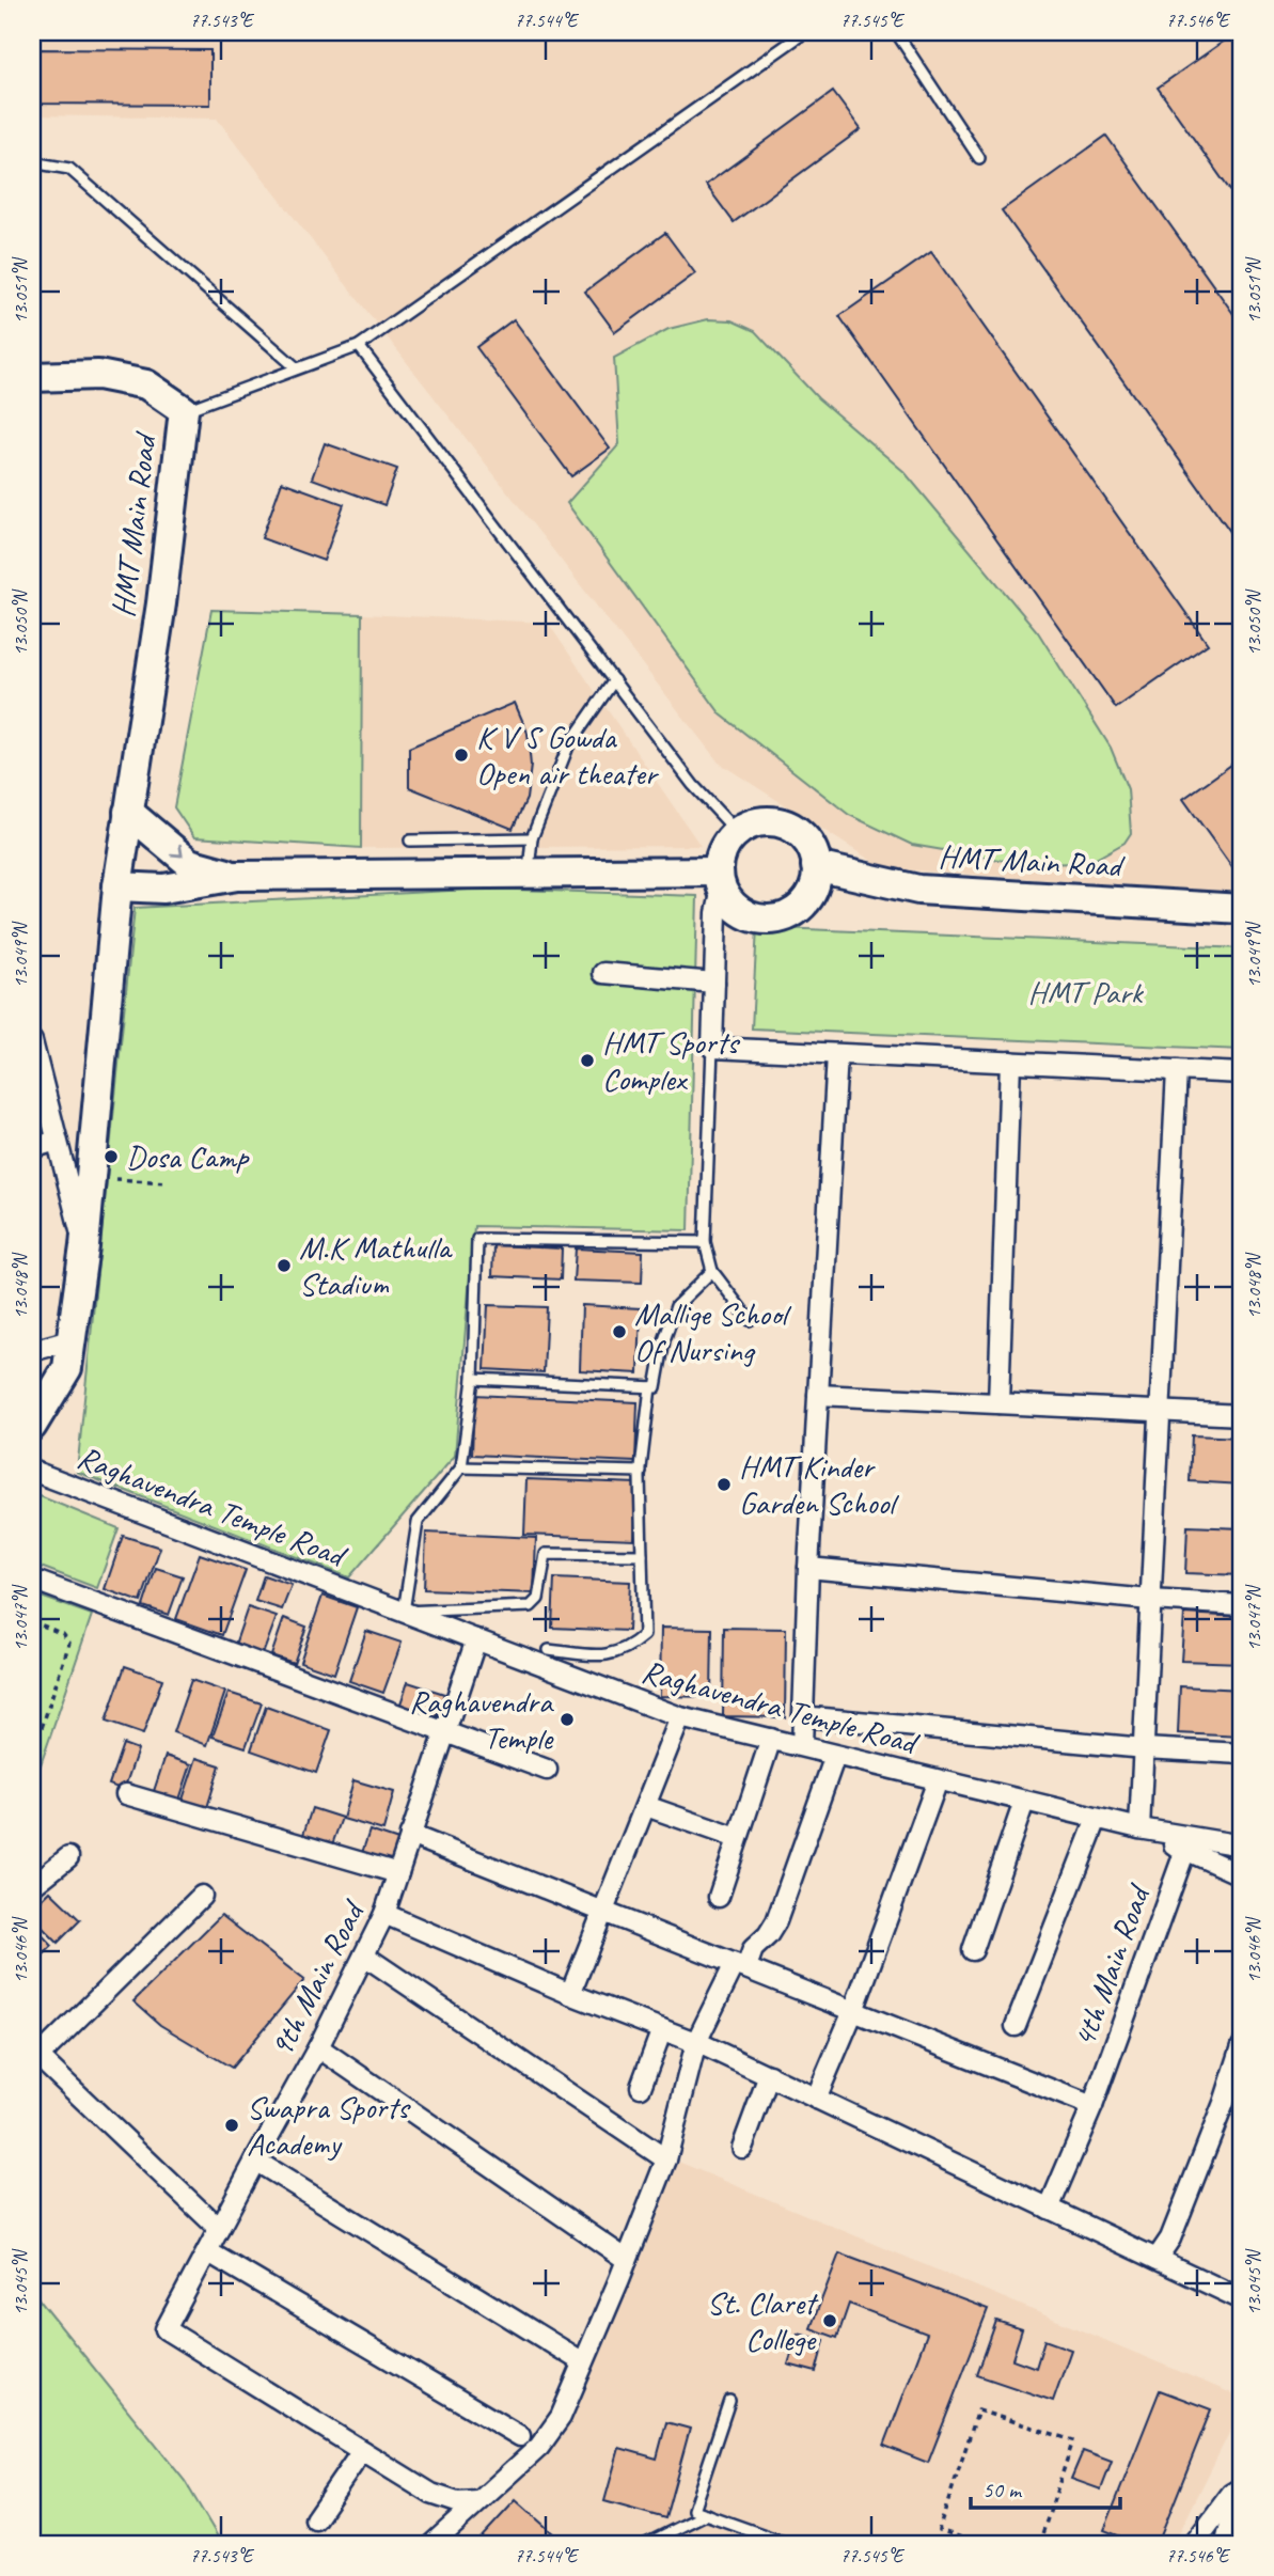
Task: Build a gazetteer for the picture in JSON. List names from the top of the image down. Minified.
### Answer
{"streets":{"street":["HMT Main Road","Raghavendra Temple Road","4th Main Road","9th Main Road"]},"crossings":[["Raghavendra Temple Road","9th Main Road"]],"parks":["HMT Park"],"places":["K V S Gowda Open air theater","HMT Sports Complex","Dosa Camp","M.K Mathulla Stadium","Mallige School Of Nursing","HMT Kinder Garden School","Raghavendra Temple","Swapra Sports Academy","St. Claret College"],"scale_bar":"50 m","coordinates":["77.543°E","77.544°E","77.545°E","77.546°E","13.051°N","13.050°N","13.049°N","13.048°N","13.047°N","13.046°N","13.045°N"]}
